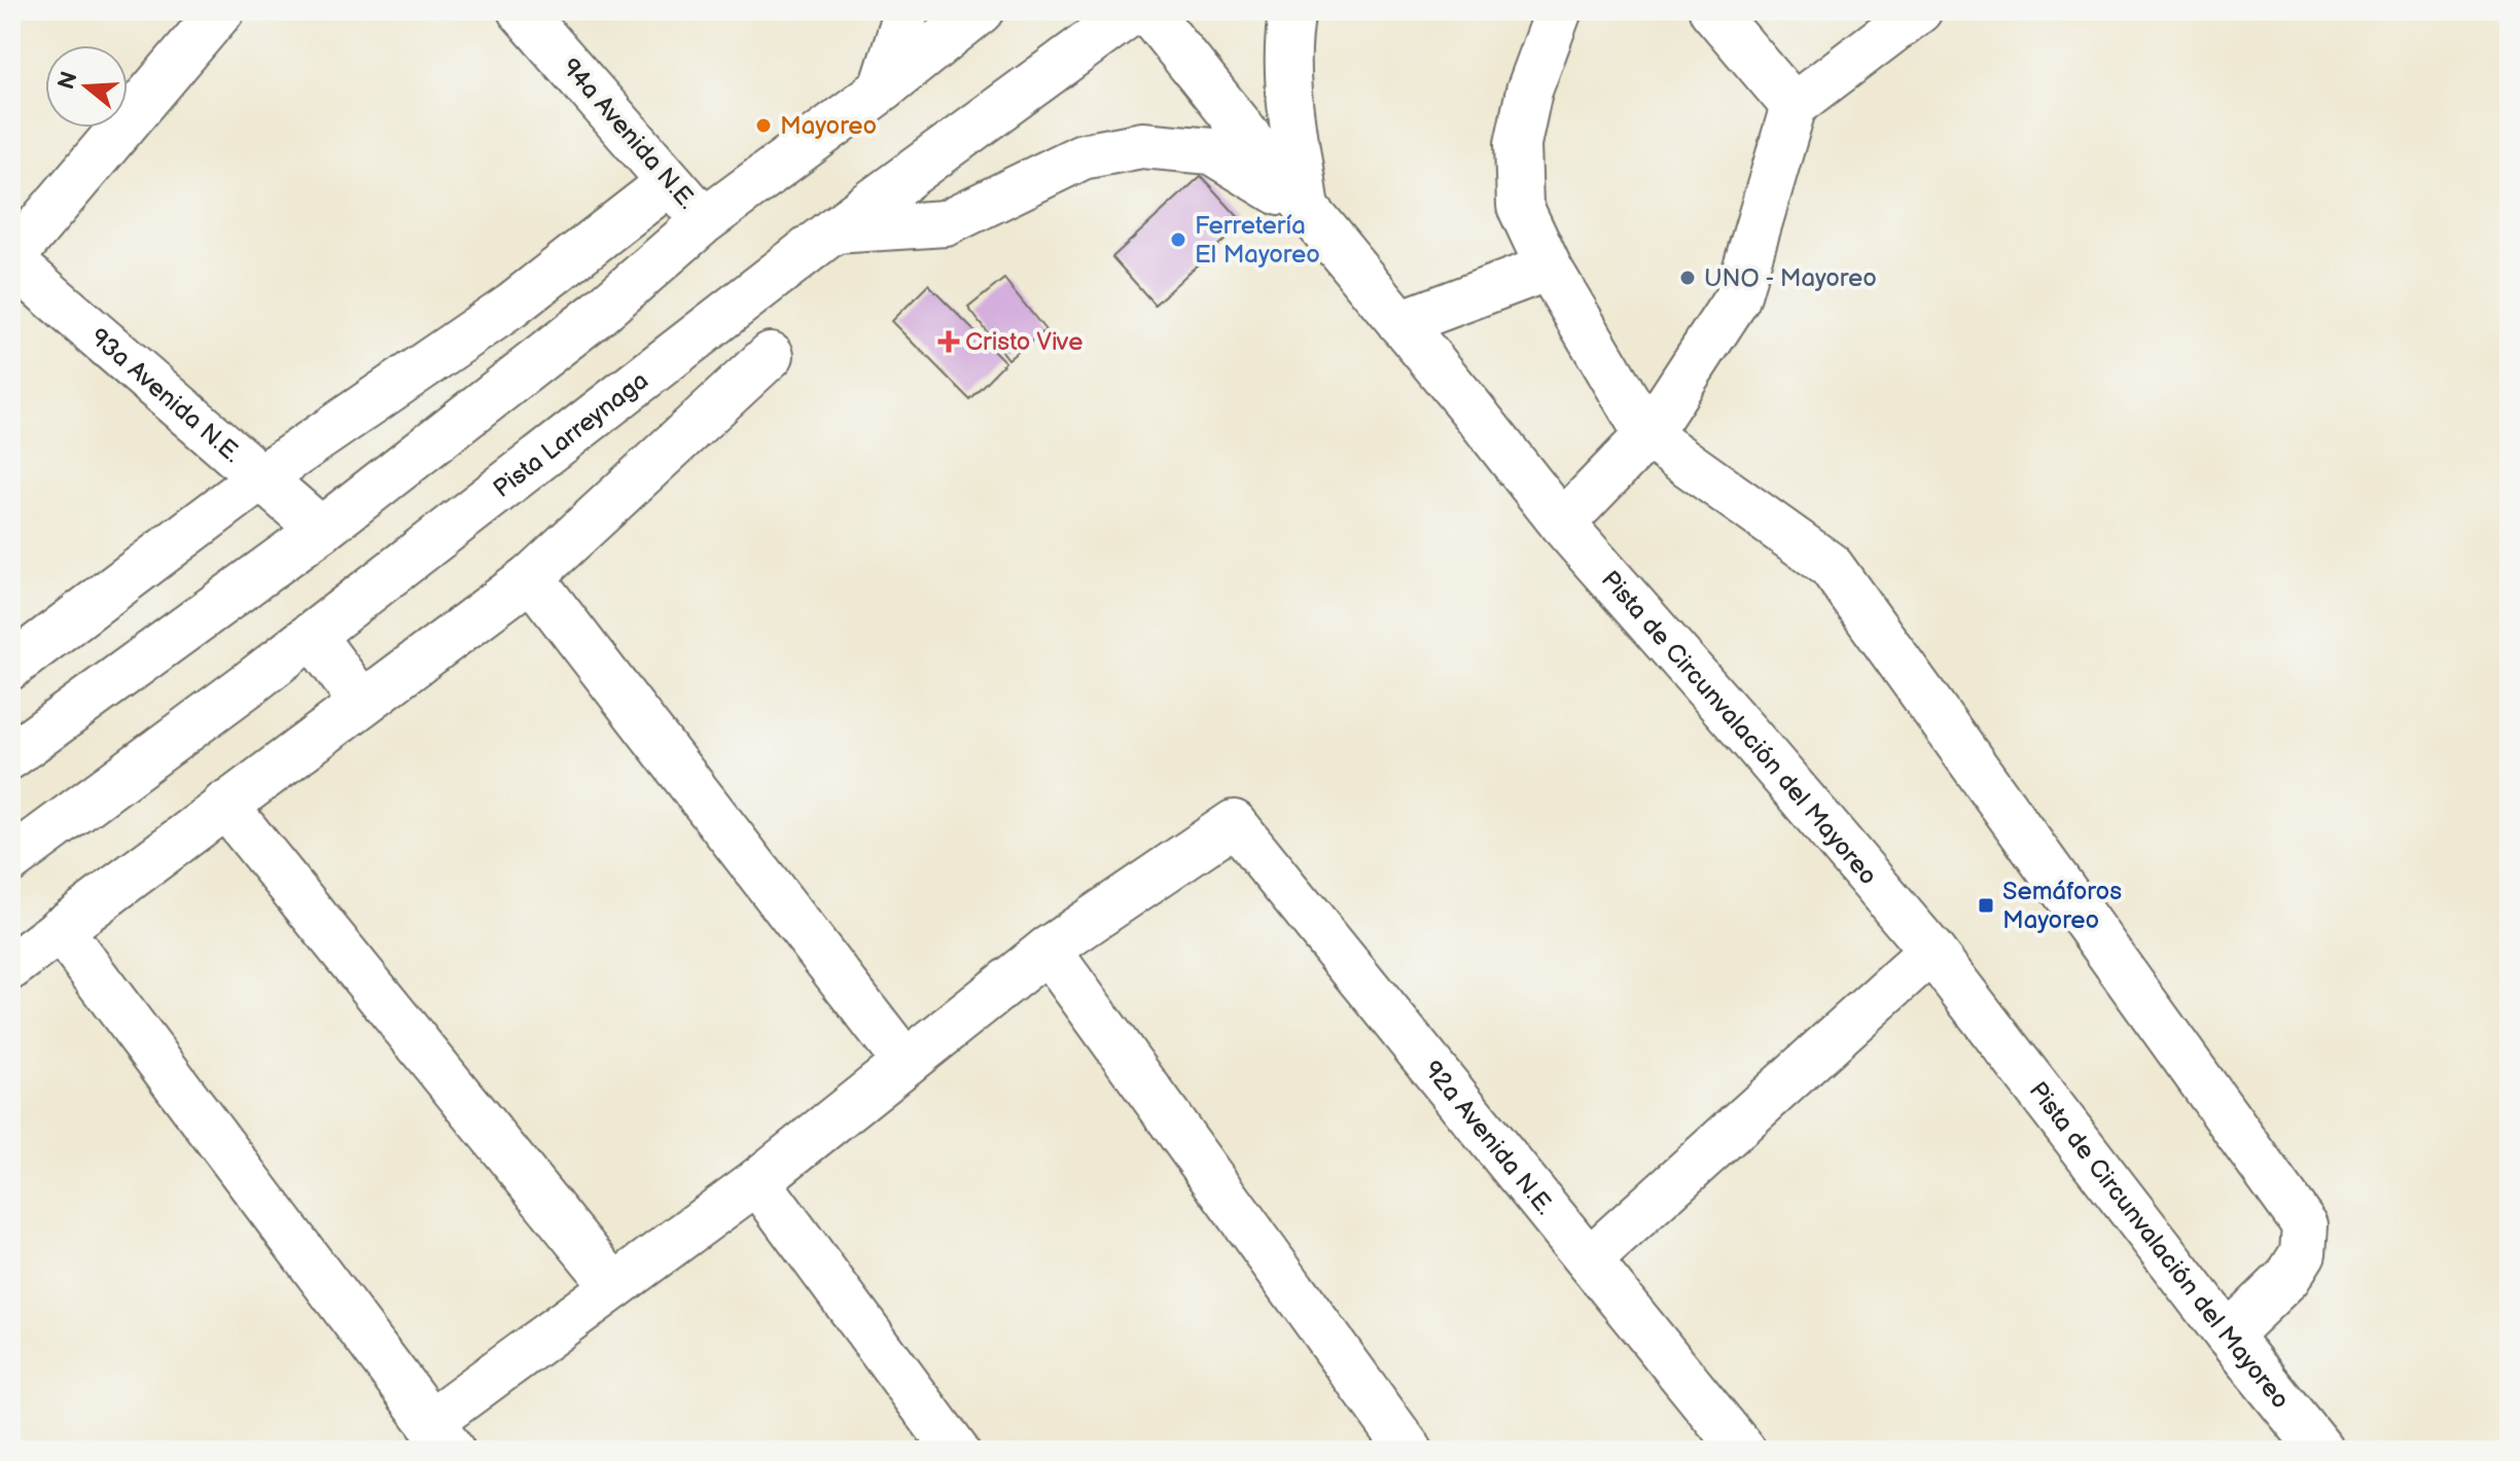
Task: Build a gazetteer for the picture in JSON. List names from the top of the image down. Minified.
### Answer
{"streets":{"street":["94a Avenida N.E.","93a Avenida N.E.","Pista Larreynaga","Pista de Circunvalación del Mayoreo","92a Avenida N.E."]},"places":{"other":["Mayoreo","Ferretería El Mayoreo","UNO - Mayoreo"],"health":["Cristo Vive"],"transit":["Semáforos Mayoreo"]},"north":"left"}
